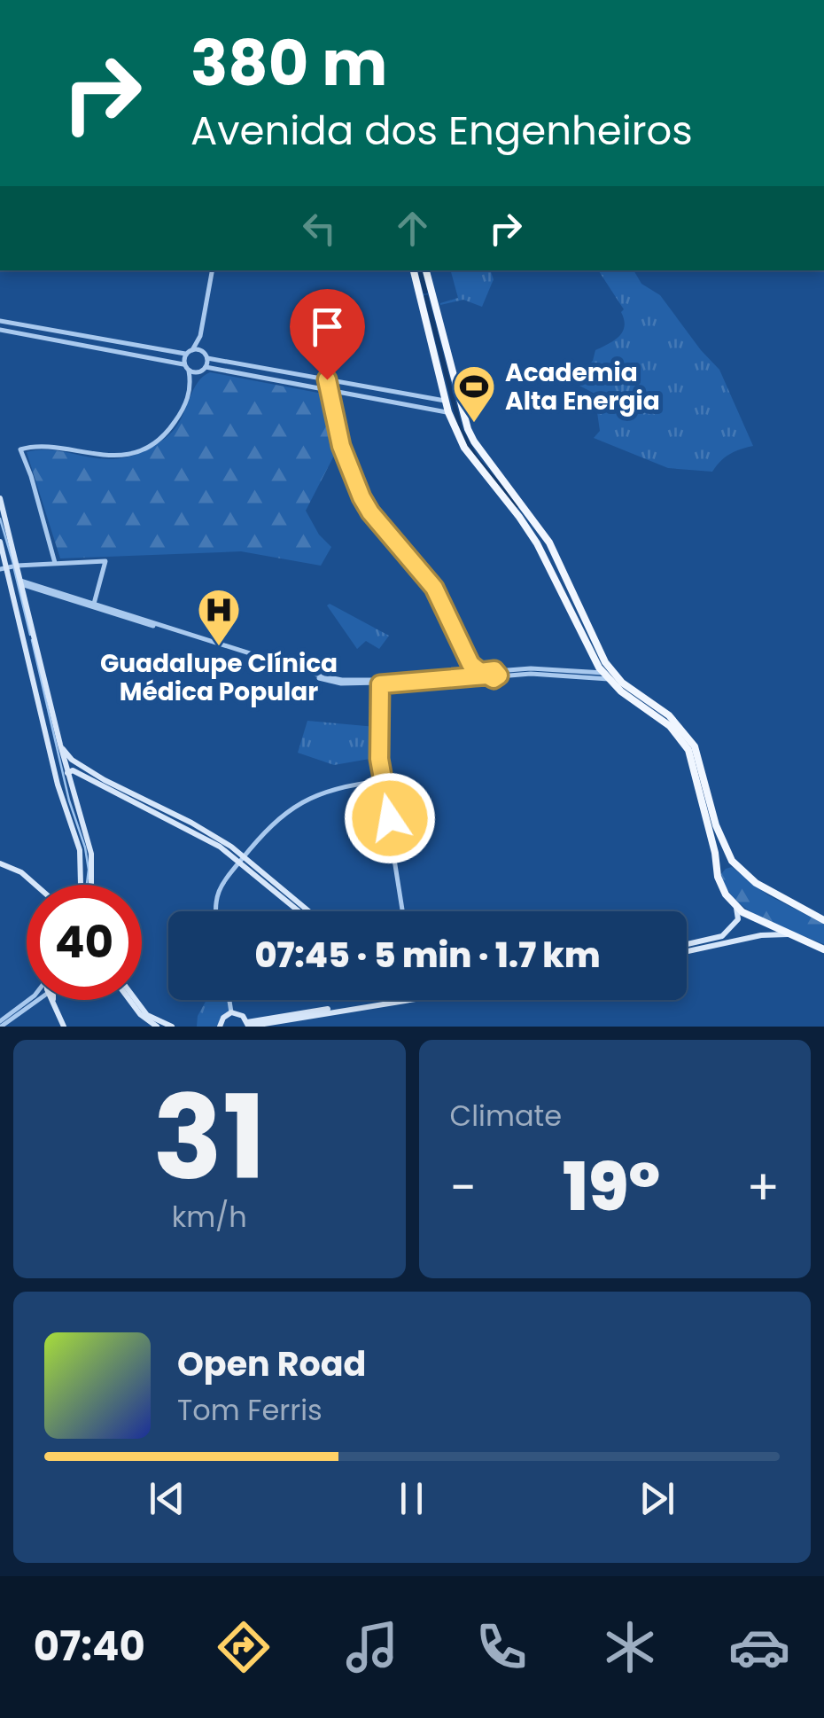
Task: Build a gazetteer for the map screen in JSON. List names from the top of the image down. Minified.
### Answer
{"places":{"sports":["Academia Alta Energia"],"hospital":["Guadalupe Clínica Médica Popular"]},"page":{"turn":["380 m","Avenida dos Engenheiros"],"limit":"40","trip":"07:45 · 5 min · 1.7 km","tile":[["31","km/h"],"Climate"],"heat":["−","19°","+"],"song":["Open Road","Tom Ferris"],"tabs":"07:40"}}
